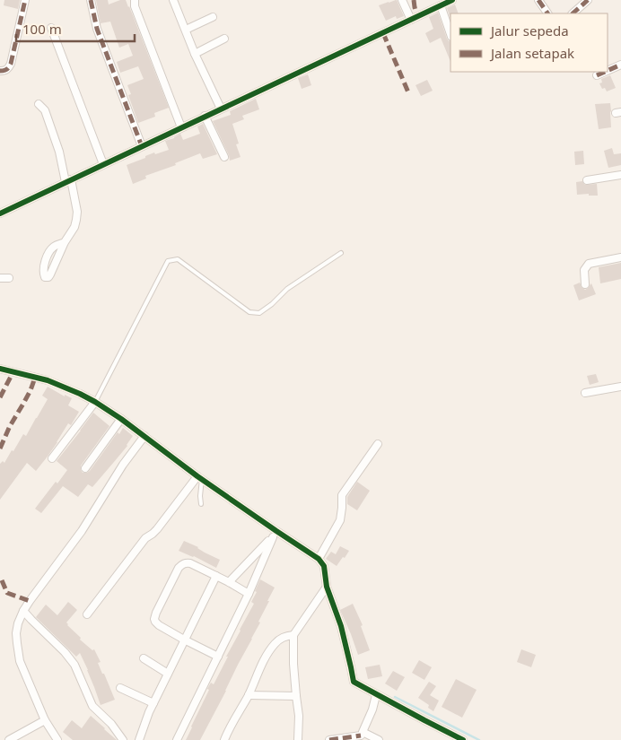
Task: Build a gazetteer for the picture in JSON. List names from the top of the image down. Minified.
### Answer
{"legend":["Jalur sepeda","Jalan setapak"],"scale_bar":"100 m"}
